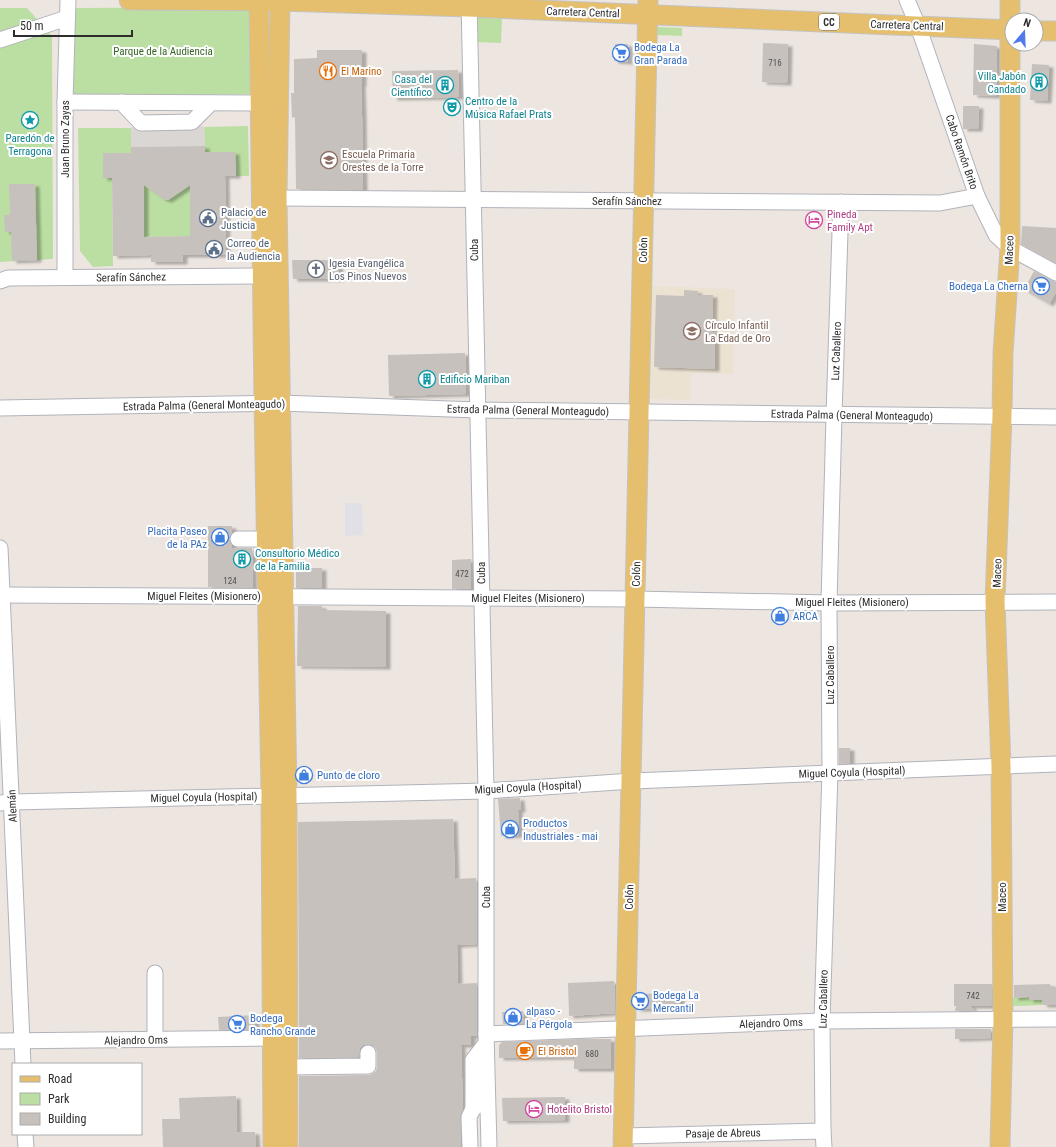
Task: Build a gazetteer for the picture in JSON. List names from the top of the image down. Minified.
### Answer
{"streets":{"main road":["Carretera Central","CC","Colón","Maceo"],"street":["Juan Bruno Zayas","Cabo Ramón Brito","Serafín Sánchez","Cuba","Luz Caballero","Estrada Palma (General Monteagudo)","Miguel Fleites (Misionero)","Miguel Coyula (Hospital)","Alemán","Alejandro Oms","Pasaje de Abreus"]},"crossings":[["Carretera Central","Cabo Ramón Brito"],["Carretera Central","Cuba"],["Carretera Central","Colón"],["Juan Bruno Zayas","Serafín Sánchez"],["Cabo Ramón Brito","Serafín Sánchez"],["Cabo Ramón Brito","Maceo"],["Serafín Sánchez","Cuba"],["Serafín Sánchez","Colón"],["Serafín Sánchez","Luz Caballero"],["Cuba","Estrada Palma (General Monteagudo)"],["Cuba","Miguel Fleites (Misionero)"],["Cuba","Miguel Coyula (Hospital)"],["Cuba","Alejandro Oms"],["Colón","Estrada Palma (General Monteagudo)"],["Colón","Miguel Fleites (Misionero)"],["Colón","Miguel Coyula (Hospital)"],["Colón","Alejandro Oms"],["Colón","Pasaje de Abreus"],["Maceo","Estrada Palma (General Monteagudo)"],["Maceo","Miguel Fleites (Misionero)"],["Maceo","Miguel Coyula (Hospital)"],["Maceo","Alejandro Oms"],["Luz Caballero","Estrada Palma (General Monteagudo)"],["Luz Caballero","Miguel Fleites (Misionero)"],["Luz Caballero","Miguel Coyula (Hospital)"],["Luz Caballero","Alejandro Oms"],["Luz Caballero","Pasaje de Abreus"],["Miguel Fleites (Misionero)","Alemán"],["Miguel Coyula (Hospital)","Alemán"],["Alemán","Alejandro Oms"]],"parks":["Parque de la Audiencia"],"places":{"supermarket":["Bodega La Gran Parada","Bodega La Cherna","Bodega La Mercantil","Bodega Rancho Grande"],"restaurant":["El Marino"],"building":["Villa Jabón Candado","Casa del Científico","Edificio Mariban","Consultorio Médico de la Familia"],"theatre":["Centro de la Música Rafael Prats"],"place":["Paredón de Terragona"],"school or university":["Escuela Primaria Orestes de la Torre","Círculo Infantil La Edad de Oro"],"public building":["Palacio de Justicia","Correo de la Audiencia"],"hotel":["Pineda Family Apt","Hotelito Bristol"],"church":["Igesia Evangélica Los Pinos Nuevos"],"shop":["Placita Paseo de la PAz","ARCA","Punto de cloro","Productos Industriales - mai","alpaso - La Pérgola"],"cafe":["El Bristol"]},"house_numbers":["716","472","124","742","680"],"legend":["Road","Park","Building"],"scale_bar":"50 m","north":"top"}
